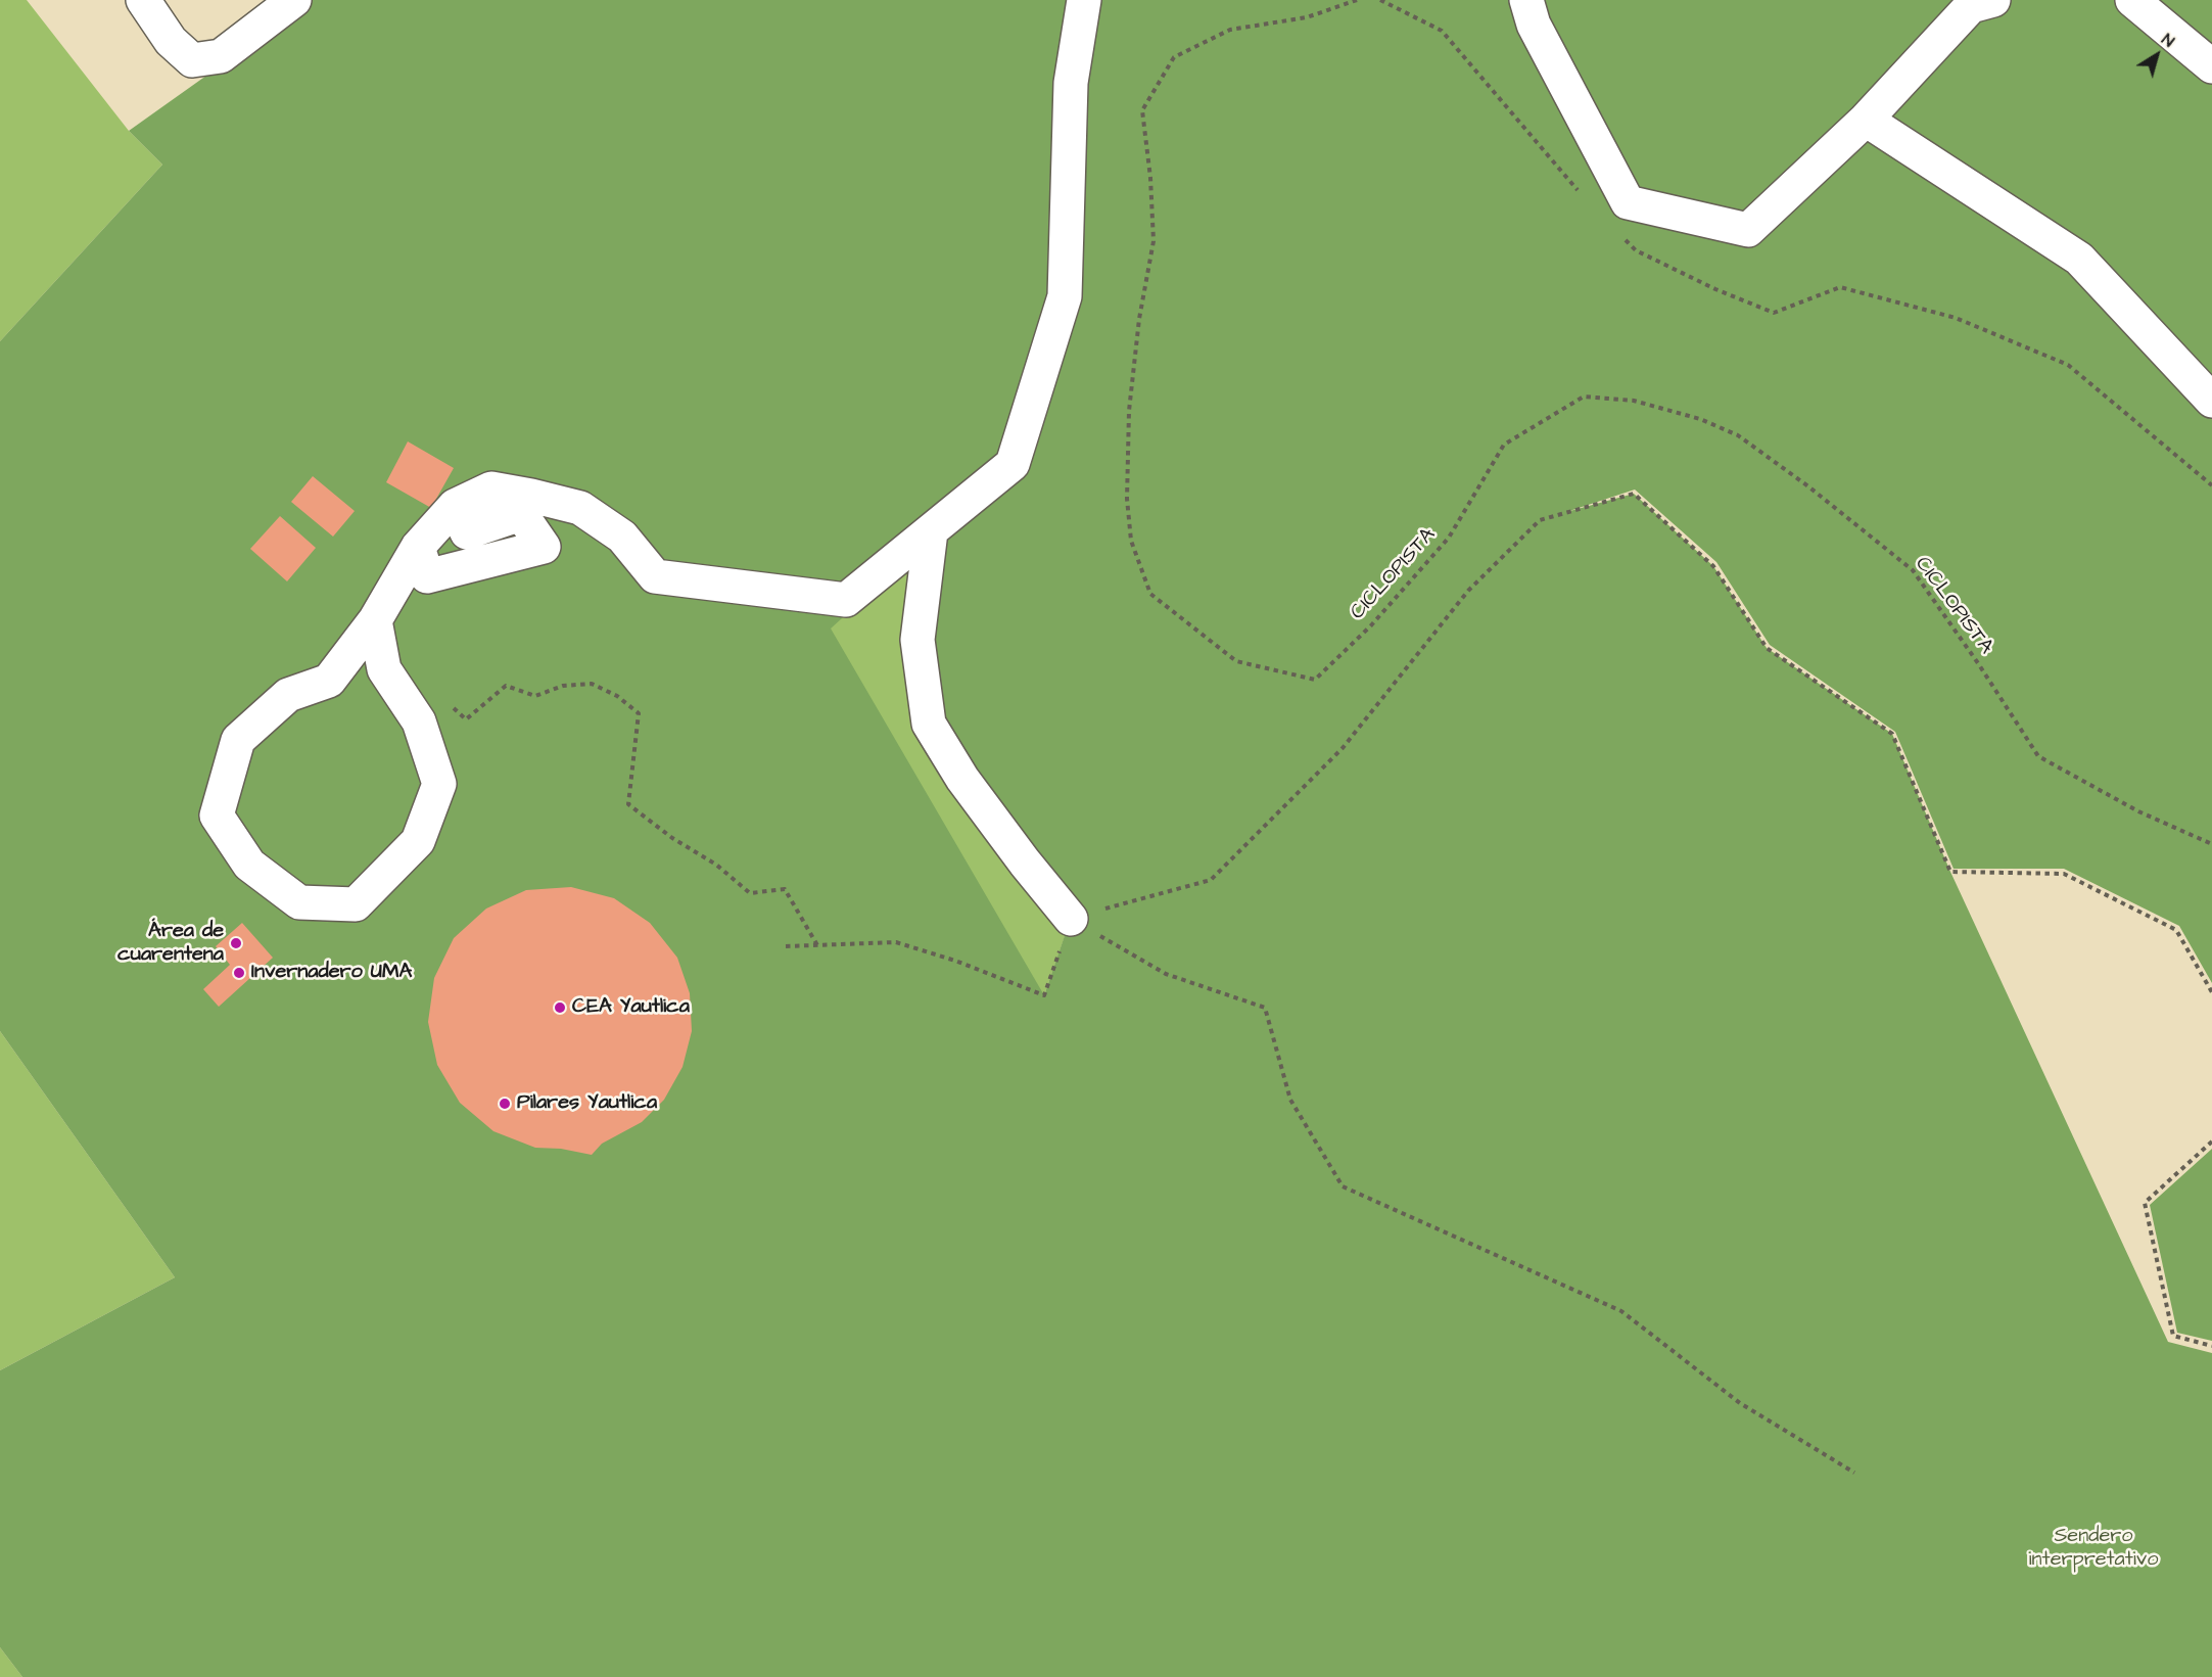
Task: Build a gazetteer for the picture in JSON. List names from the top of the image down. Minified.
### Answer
{"streets":{"path":["CICLOPISTA"]},"parks":["Sendero interpretativo"],"places":["Área de cuarentena","Invernadero UMA","CEA Yautlica","Pilares Yautlica"],"north":"top right"}
